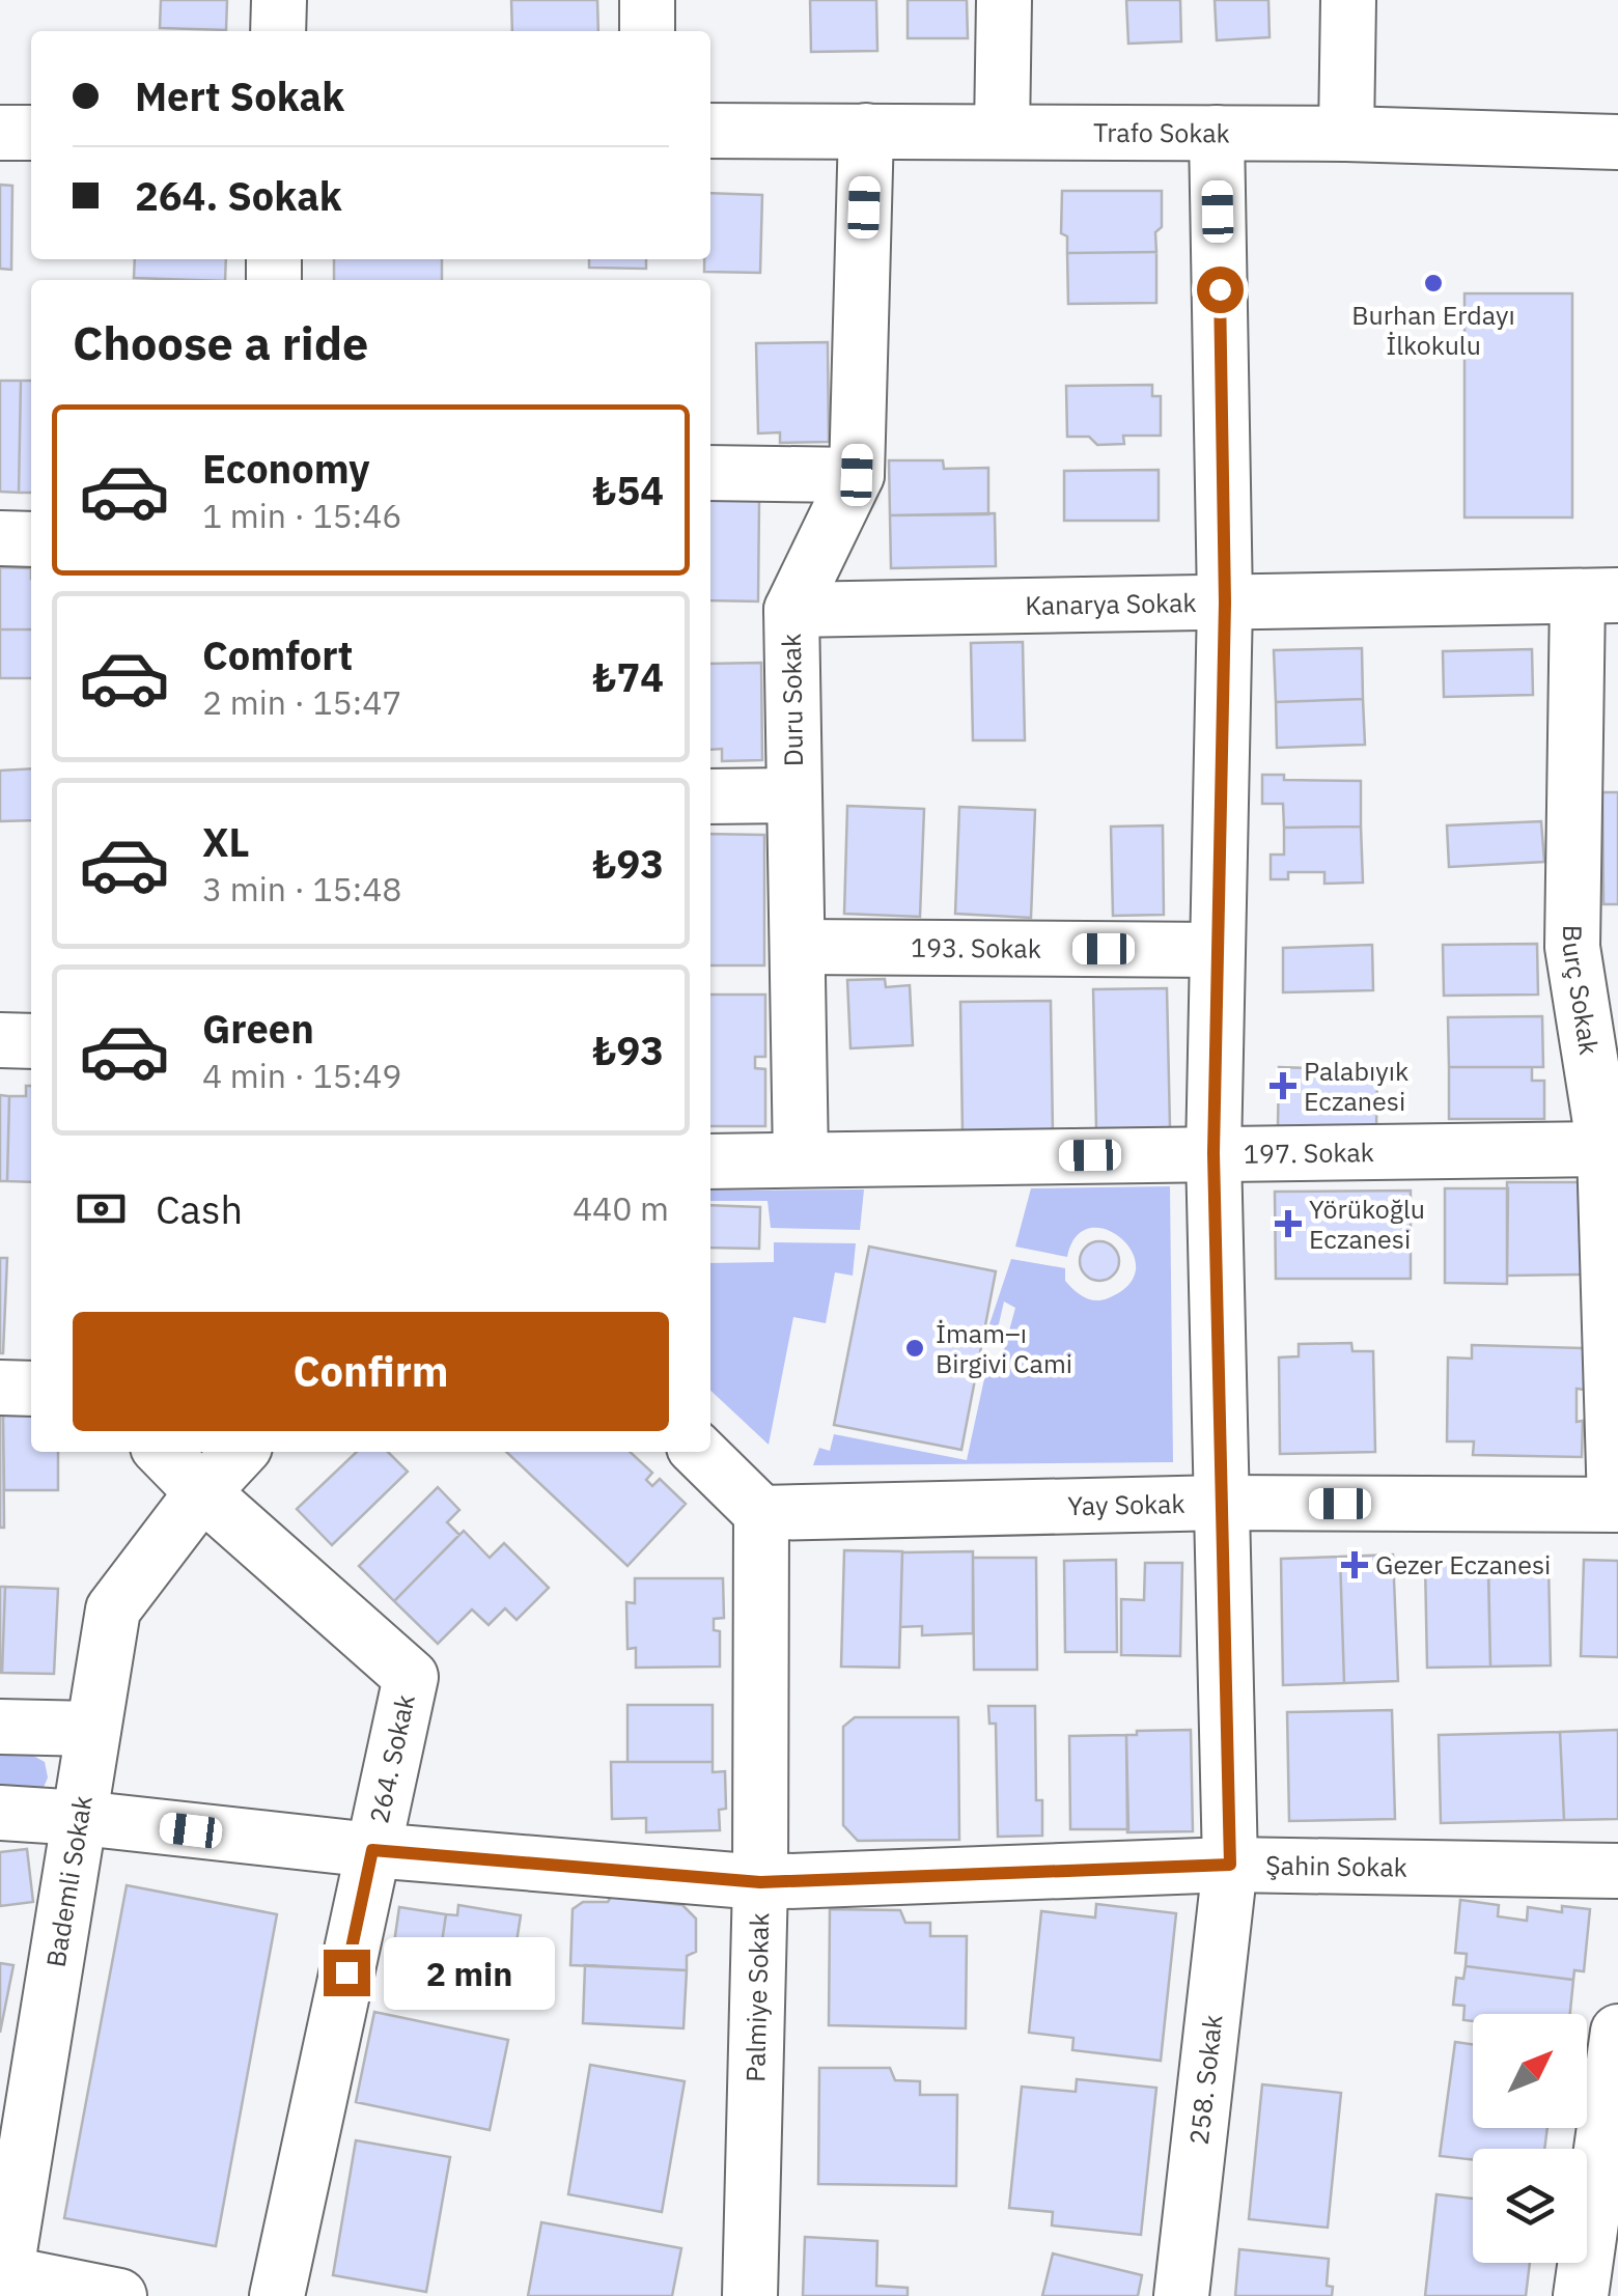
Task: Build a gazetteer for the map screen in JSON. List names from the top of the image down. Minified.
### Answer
{"streets":{"street":["Trafo Sokak","Kanarya Sokak","Duru Sokak","193. Sokak","Burç Sokak","197. Sokak","Yay Sokak","264. Sokak","Şahin Sokak","Bademli Sokak","Palmiye Sokak","258. Sokak"]},"crossings":[["Trafo Sokak","Duru Sokak"],["Trafo Sokak","258. Sokak"],["Kanarya Sokak","Duru Sokak"],["Kanarya Sokak","Burç Sokak"],["Kanarya Sokak","258. Sokak"],["Duru Sokak","193. Sokak"],["Duru Sokak","197. Sokak"],["193. Sokak","258. Sokak"],["Burç Sokak","197. Sokak"],["Burç Sokak","Yay Sokak"],["197. Sokak","258. Sokak"],["Yay Sokak","Palmiye Sokak"],["Yay Sokak","258. Sokak"],["264. Sokak","Şahin Sokak"],["264. Sokak","Bademli Sokak"],["Şahin Sokak","Bademli Sokak"],["Şahin Sokak","Palmiye Sokak"],["Şahin Sokak","258. Sokak"]],"places":{"other":["Burhan Erdayı İlkokulu","İmam–ı Birgivi Cami"],"health":["Palabıyık Eczanesi","Yörükoğlu Eczanesi","Gezer Eczanesi"]},"north":"top right","page":{"banner":["Mert Sokak","264. Sokak"],"heading":"Choose a ride","list":[{"name":"Economy","note":"1 min · 15:46","value":"₺54"},{"name":"Comfort","note":"2 min · 15:47","value":"₺74"},{"name":"XL","note":"3 min · 15:48","value":"₺93"},{"name":"Green","note":"4 min · 15:49","value":"₺93"}],"pay":["Cash","440 m"],"buttons":"Confirm","bubble":"2 min"}}
